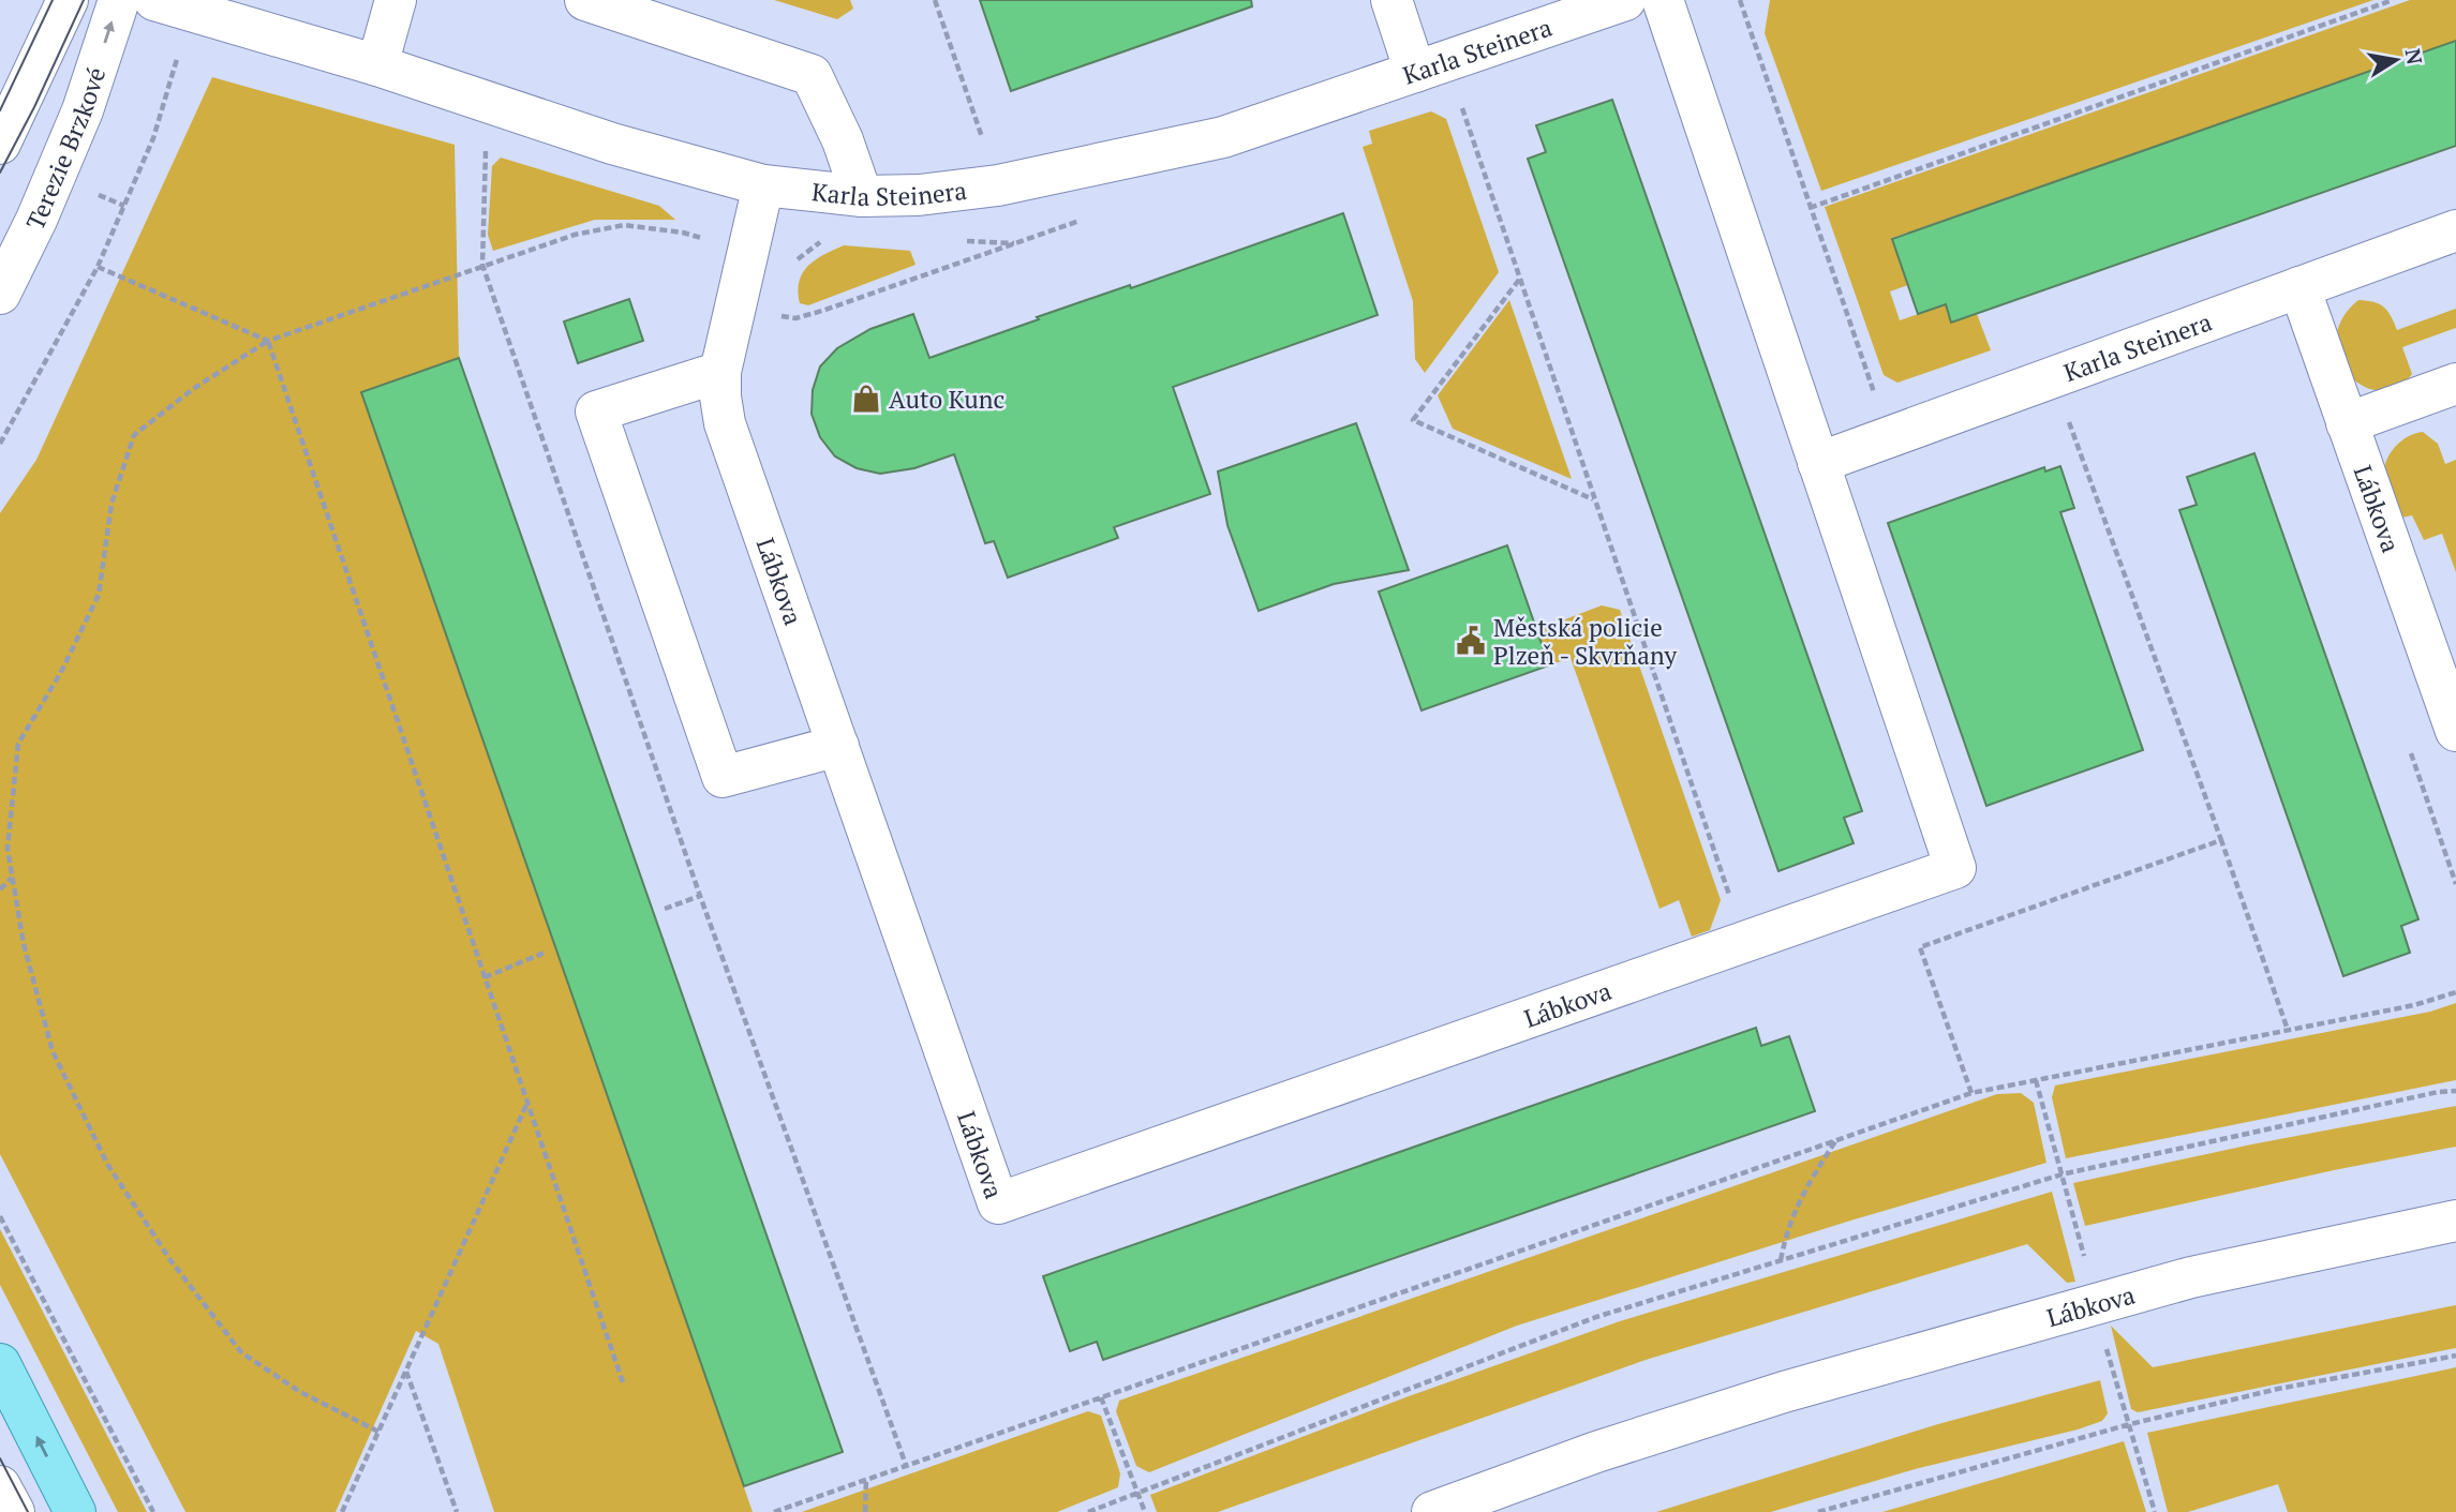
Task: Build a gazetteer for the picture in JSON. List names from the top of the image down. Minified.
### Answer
{"streets":{"street":["Karla Steinera","Terezie Brzkové","Lábkova"]},"crossings":[["Karla Steinera","Lábkova"]],"places":{"shop":["Auto Kunc"],"public building":["Městská policie Plzeň - Skvrňany"]},"north":"right"}
